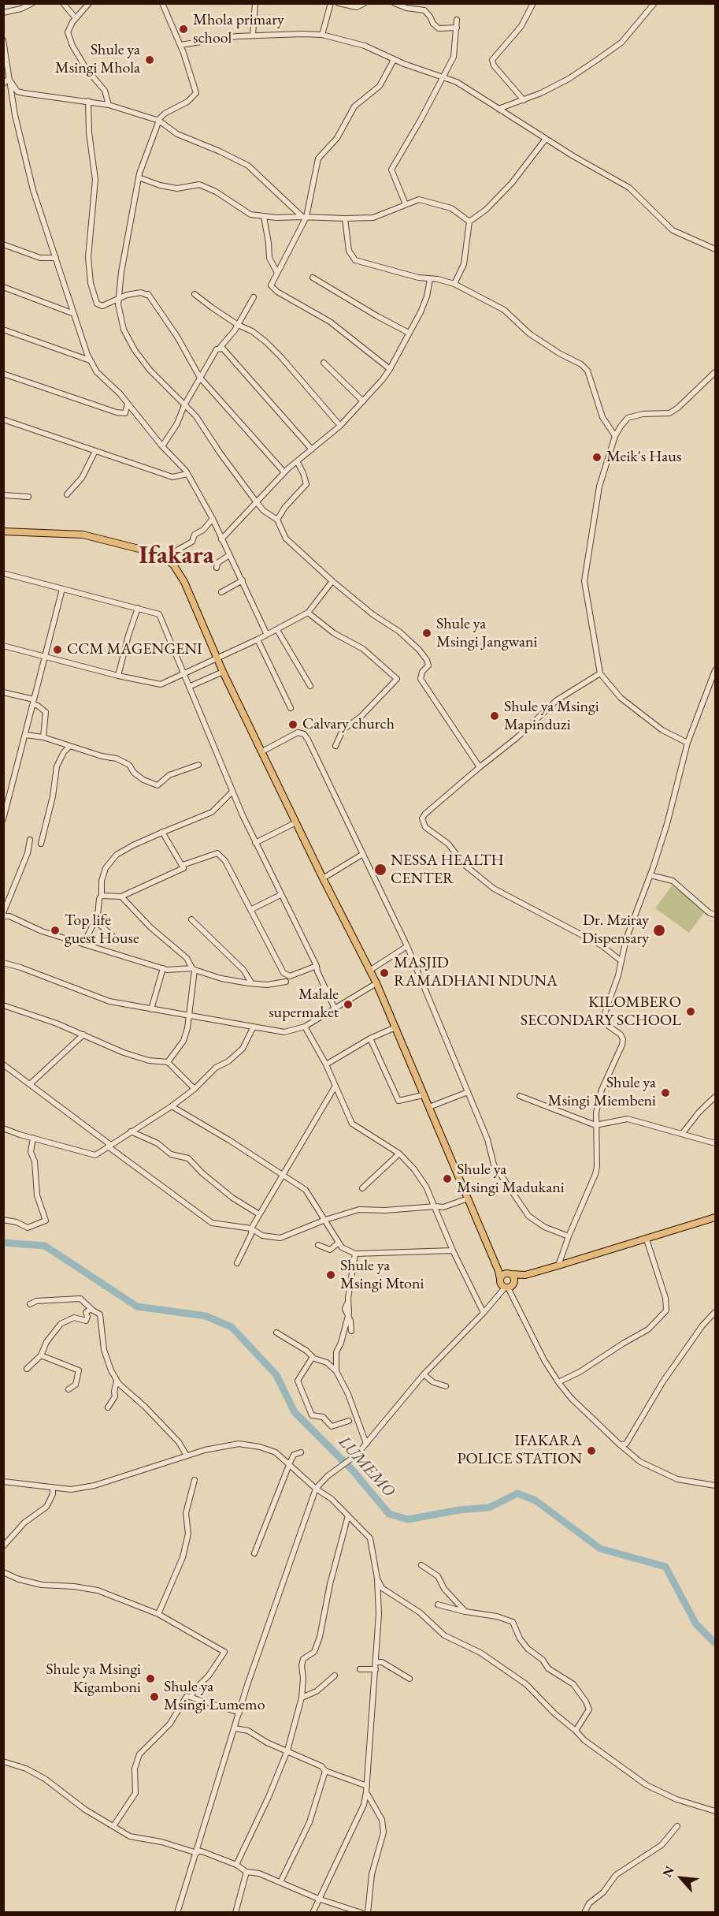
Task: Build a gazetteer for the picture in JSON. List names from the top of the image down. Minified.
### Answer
{"districts":["Ifakara"],"water":["LUMEMO"],"places":["Mhola primary school","Shule ya Msingi Mhola","Meik's Haus","Shule ya Msingi Jangwani","CCM MAGENGENI","Shule ya Msingi Mapinduzi","Calvary church","NESSA HEALTH CENTER","Top life guest House","Dr. Mziray Dispensary","MASJID RAMADHANI NDUNA","Malale supermaket","KILOMBERO SECONDARY SCHOOL","Shule ya Msingi Miembeni","Shule ya Msingi Madukani","Shule ya Msingi Mtoni","IFAKARA POLICE STATION","Shule ya Msingi Kigamboni","Shule ya Msingi Lumemo"],"north":"top left"}
